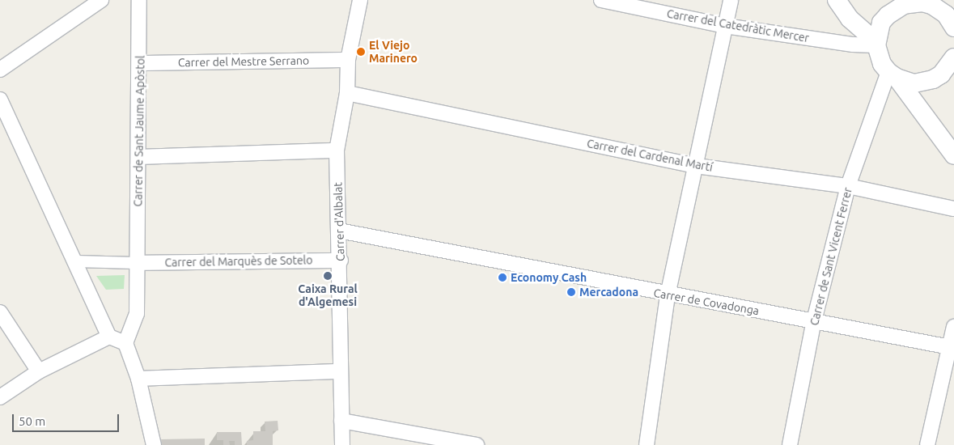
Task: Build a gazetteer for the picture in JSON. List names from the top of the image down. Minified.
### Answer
{"streets":{"street":["Carrer del Catedràtic Mercer","Carrer del Mestre Serrano","Carrer de Sant Jaume Apòstol","Carrer del Cardenal Martí","Carrer d'Albalat","Carrer de Sant Vicent Ferrer","Carrer del Marquès de Sotelo","Carrer de Covadonga"]},"crossings":[["Carrer del Mestre Serrano","Carrer de Sant Jaume Apòstol"],["Carrer del Mestre Serrano","Carrer d'Albalat"],["Carrer de Sant Jaume Apòstol","Carrer del Marquès de Sotelo"],["Carrer del Cardenal Martí","Carrer d'Albalat"],["Carrer del Cardenal Martí","Carrer de Sant Vicent Ferrer"],["Carrer d'Albalat","Carrer del Marquès de Sotelo"],["Carrer d'Albalat","Carrer de Covadonga"],["Carrer de Sant Vicent Ferrer","Carrer de Covadonga"]],"places":["El Viejo Marinero","Caixa Rural d'Algemesi","Economy Cash","Mercadona"],"scale_bar":"50 m"}
